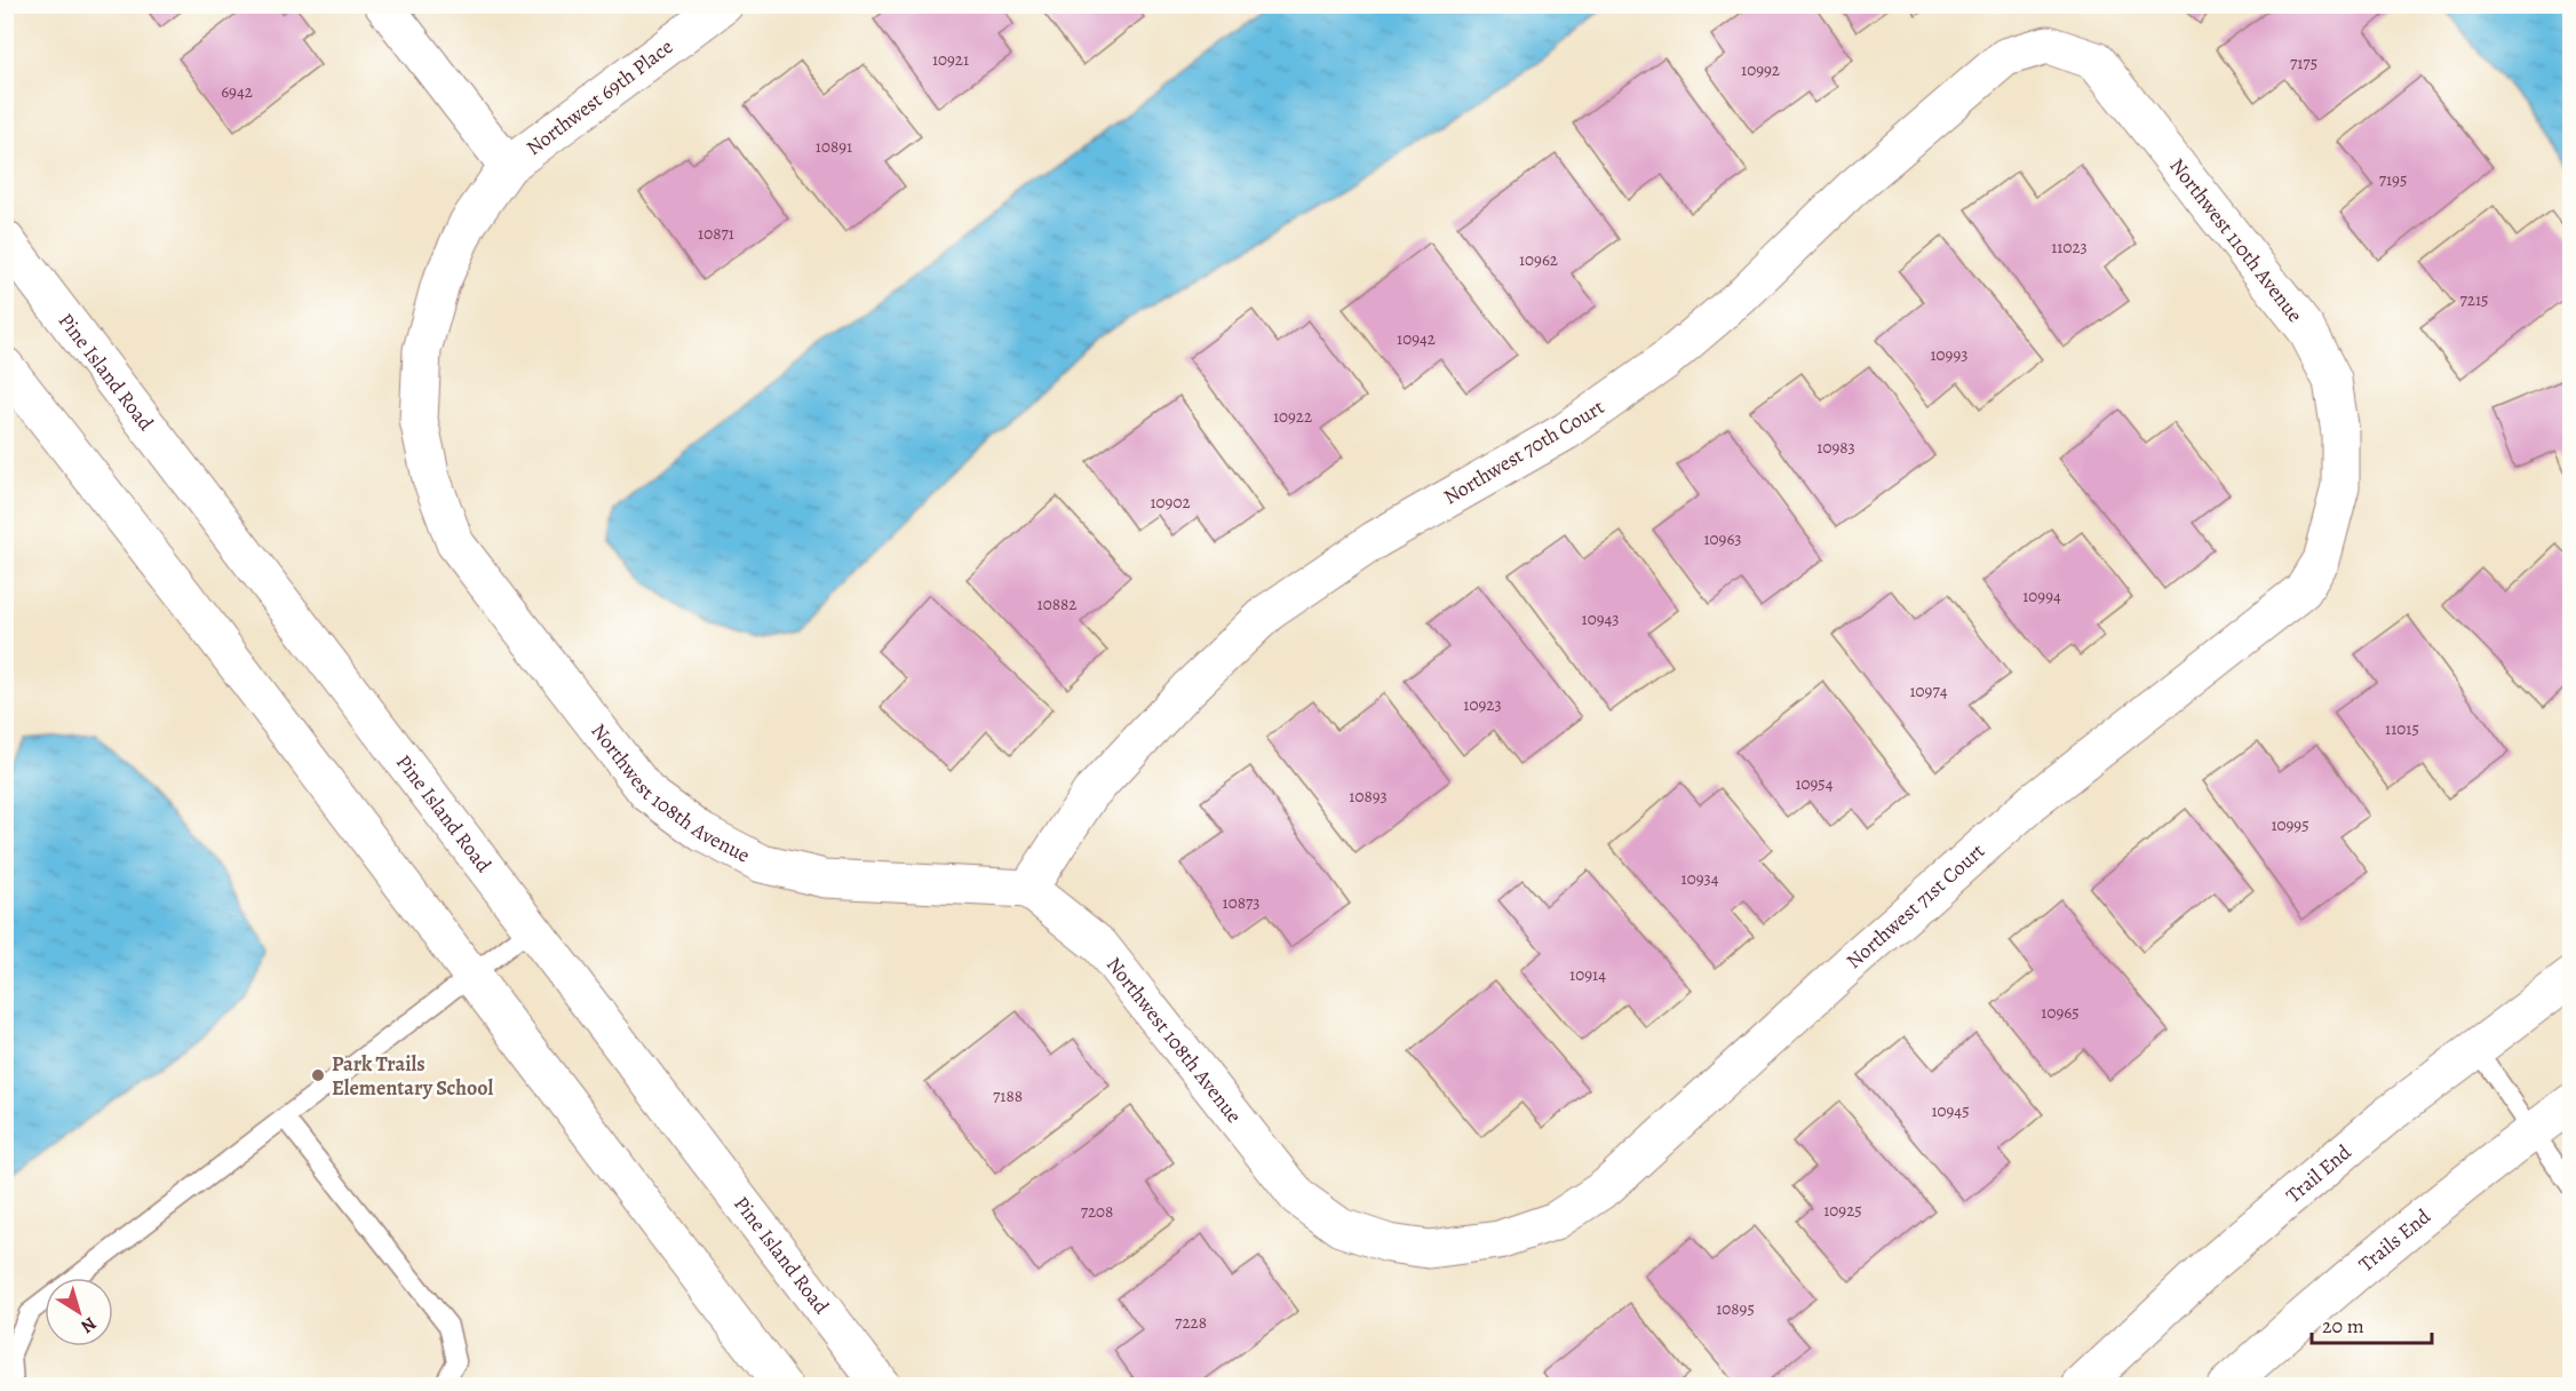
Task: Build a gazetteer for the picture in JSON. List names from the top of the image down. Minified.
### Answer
{"streets":{"street":["Northwest 69th Place","Northwest 110th Avenue","Pine Island Road","Northwest 70th Court","Northwest 108th Avenue","Northwest 71st Court","Trail End","Trails End"]},"crossings":[["Northwest 69th Place","Northwest 108th Avenue"],["Northwest 110th Avenue","Northwest 70th Court"],["Northwest 110th Avenue","Northwest 71st Court"],["Northwest 70th Court","Northwest 108th Avenue"],["Northwest 108th Avenue","Northwest 71st Court"]],"places":["Park Trails Elementary School"],"house_numbers":["10921","7175","10992","6942","10891","7195","10871","11023","10962","7215","10942","10993","10922","10983","10902","10963","10994","10882","10943","10974","10923","11015","10954","10893","10995","10934","10873","10914","10965","7188","10945","10925","7208","10895","7228"],"scale_bar":"20 m","north":"bottom right"}
